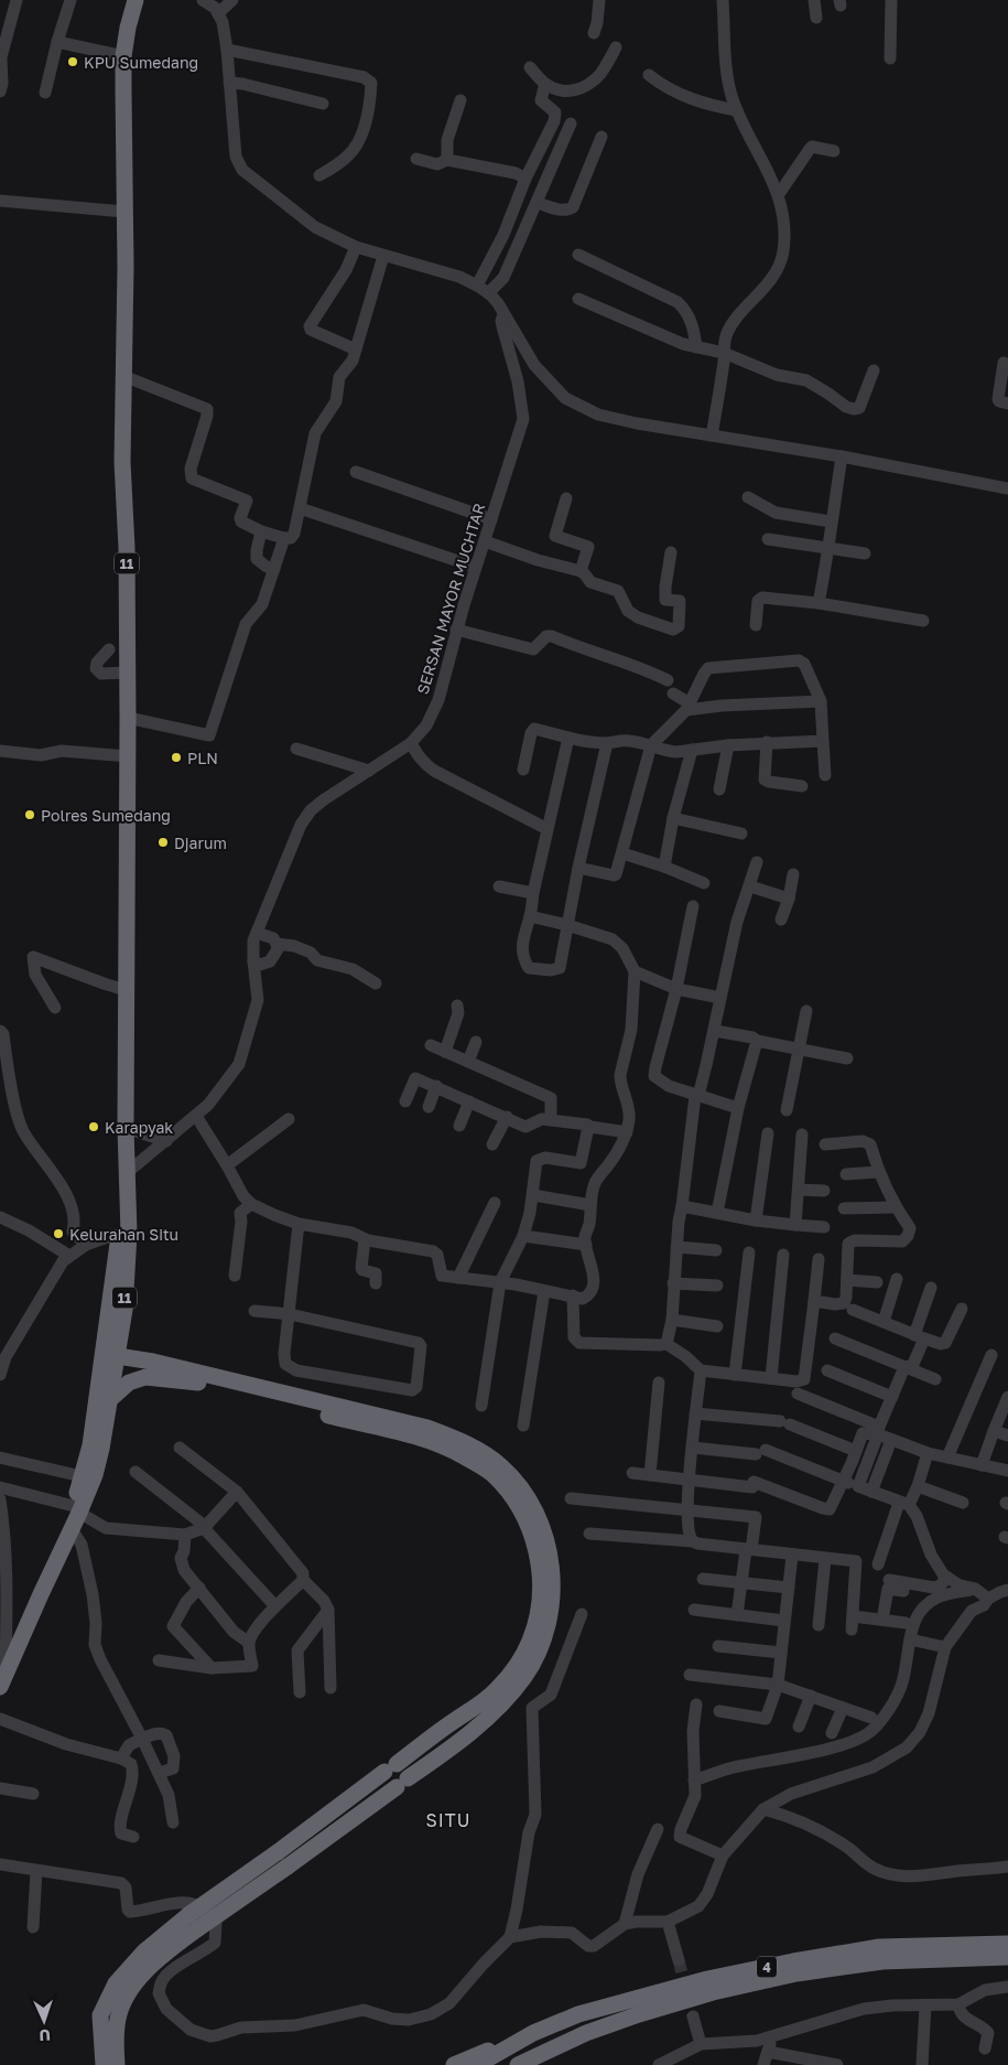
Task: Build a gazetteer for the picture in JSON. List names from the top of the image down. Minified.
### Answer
{"streets":{"highway":["11","4"],"street":["SERSAN MAYOR MUCHTAR"]},"crossings":[["11","SERSAN MAYOR MUCHTAR"]],"districts":["SITU"],"places":["KPU Sumedang","PLN","Polres Sumedang","Djarum","Karapyak","Kelurahan Situ"],"north":"bottom"}
